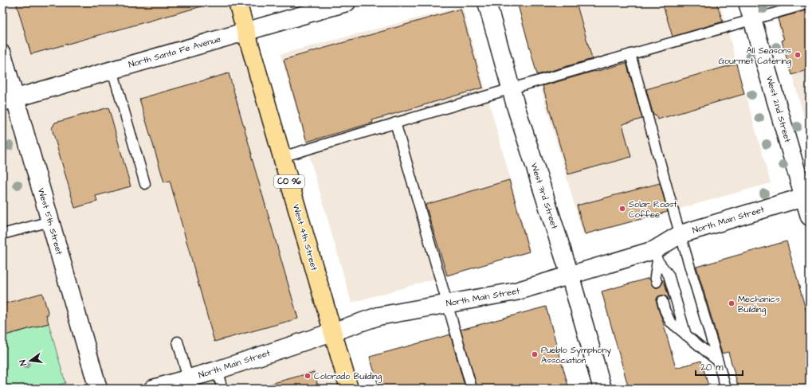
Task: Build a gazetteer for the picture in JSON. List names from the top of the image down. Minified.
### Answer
{"streets":{"main road":["CO 96","West 4th Street"],"street":["North Santa Fe Avenue","West 2nd Street","West 3rd Street","North Main Street","West 5th Street"]},"crossings":[["North Santa Fe Avenue","CO 96"],["North Santa Fe Avenue","West 5th Street"],["North Santa Fe Avenue","West 4th Street"],["West 2nd Street","North Main Street"],["CO 96","West 4th Street"],["West 3rd Street","North Main Street"],["North Main Street","West 4th Street"]],"places":["All Seasons Gourmet Catering","Solar Roast Coffee","Mechanics Building","Pueblo Symphony Association","Colorado Building"],"scale_bar":"20 m","north":"left"}
